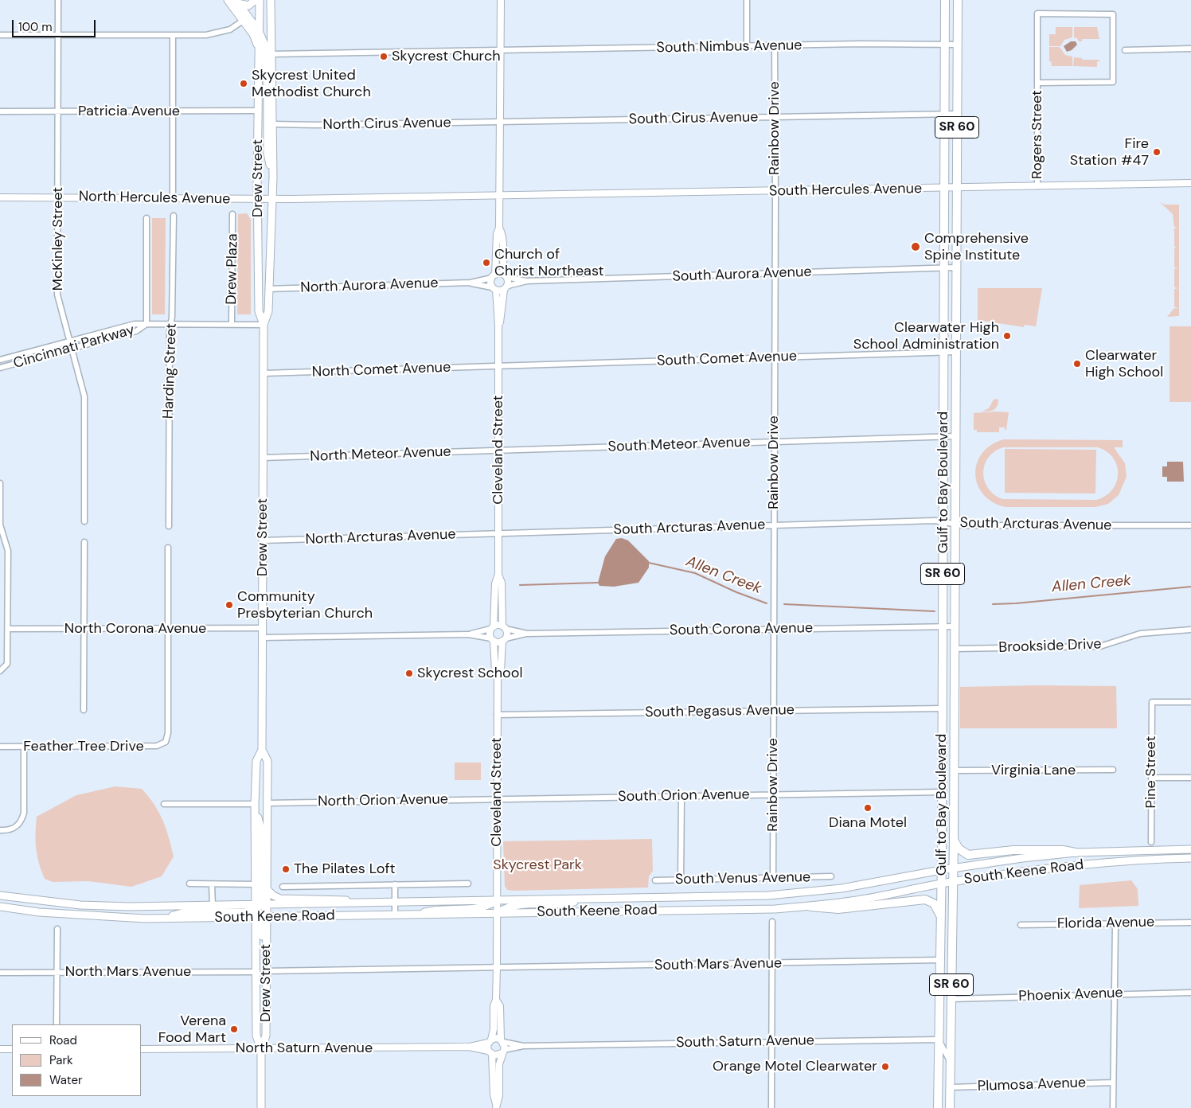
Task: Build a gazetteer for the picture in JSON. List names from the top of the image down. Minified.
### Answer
{"streets":{"main road":["SR 60","Drew Street","Gulf to Bay Boulevard","South Keene Road"],"street":["South Nimbus Avenue","Patricia Avenue","South Cirus Avenue","North Cirus Avenue","Rainbow Drive","Rogers Street","South Hercules Avenue","North Hercules Avenue","McKinley Street","Drew Plaza","South Aurora Avenue","North Aurora Avenue","Cincinnati Parkway","South Comet Avenue","North Comet Avenue","Harding Street","South Meteor Avenue","Cleveland Street","North Meteor Avenue","South Arcturas Avenue","North Arcturas Avenue","North Corona Avenue","South Corona Avenue","Brookside Drive","South Pegasus Avenue","Feather Tree Drive","Virginia Lane","Pine Street","South Orion Avenue","North Orion Avenue","South Venus Avenue","Florida Avenue","South Mars Avenue","North Mars Avenue","Phoenix Avenue","South Saturn Avenue","North Saturn Avenue","Plumosa Avenue"]},"crossings":[["South Nimbus Avenue","Rainbow Drive"],["South Nimbus Avenue","Drew Street"],["South Nimbus Avenue","Gulf to Bay Boulevard"],["Patricia Avenue","Drew Street"],["Patricia Avenue","McKinley Street"],["South Cirus Avenue","North Cirus Avenue"],["South Cirus Avenue","Rainbow Drive"],["South Cirus Avenue","Gulf to Bay Boulevard"],["North Cirus Avenue","Drew Street"],["Rainbow Drive","South Hercules Avenue"],["Rainbow Drive","South Aurora Avenue"],["Rainbow Drive","South Comet Avenue"],["Rainbow Drive","South Meteor Avenue"],["Rainbow Drive","South Arcturas Avenue"],["Rainbow Drive","South Corona Avenue"],["Rainbow Drive","South Pegasus Avenue"],["Rainbow Drive","South Orion Avenue"],["Rainbow Drive","South Venus Avenue"],["Rogers Street","South Hercules Avenue"],["Drew Street","North Hercules Avenue"],["Drew Street","North Aurora Avenue"],["Drew Street","Cincinnati Parkway"],["Drew Street","North Comet Avenue"],["Drew Street","North Meteor Avenue"],["Drew Street","North Arcturas Avenue"],["Drew Street","North Corona Avenue"],["Drew Street","North Orion Avenue"],["Drew Street","South Keene Road"],["Drew Street","North Mars Avenue"],["Drew Street","North Saturn Avenue"],["South Hercules Avenue","North Hercules Avenue"],["South Hercules Avenue","Gulf to Bay Boulevard"],["North Hercules Avenue","McKinley Street"],["McKinley Street","Cincinnati Parkway"],["Drew Plaza","Cincinnati Parkway"],["South Aurora Avenue","Cleveland Street"],["South Aurora Avenue","Gulf to Bay Boulevard"],["North Aurora Avenue","Cleveland Street"],["Cincinnati Parkway","Harding Street"],["South Comet Avenue","North Comet Avenue"],["South Comet Avenue","Cleveland Street"],["South Comet Avenue","Gulf to Bay Boulevard"],["North Comet Avenue","Cleveland Street"],["South Meteor Avenue","Cleveland Street"],["South Meteor Avenue","North Meteor Avenue"],["South Meteor Avenue","Gulf to Bay Boulevard"],["Cleveland Street","North Meteor Avenue"],["Cleveland Street","South Arcturas Avenue"],["Cleveland Street","North Arcturas Avenue"],["Cleveland Street","South Corona Avenue"],["Cleveland Street","South Pegasus Avenue"],["Cleveland Street","South Orion Avenue"],["Cleveland Street","North Orion Avenue"],["Cleveland Street","South Keene Road"],["Cleveland Street","South Mars Avenue"],["Cleveland Street","South Saturn Avenue"],["Cleveland Street","North Saturn Avenue"],["Gulf to Bay Boulevard","South Arcturas Avenue"],["Gulf to Bay Boulevard","South Corona Avenue"],["Gulf to Bay Boulevard","Brookside Drive"],["Gulf to Bay Boulevard","South Pegasus Avenue"],["Gulf to Bay Boulevard","Virginia Lane"],["Gulf to Bay Boulevard","South Orion Avenue"],["Gulf to Bay Boulevard","South Keene Road"],["Gulf to Bay Boulevard","South Mars Avenue"],["Gulf to Bay Boulevard","Phoenix Avenue"],["Gulf to Bay Boulevard","South Saturn Avenue"],["Gulf to Bay Boulevard","Plumosa Avenue"],["South Arcturas Avenue","North Arcturas Avenue"],["North Corona Avenue","Feather Tree Drive"],["South Orion Avenue","North Orion Avenue"],["South Saturn Avenue","North Saturn Avenue"]],"water":["Allen Creek"],"parks":["Skycrest Park"],"places":["Skycrest Church","Skycrest United Methodist Church","Fire Station #47","Comprehensive Spine Institute","Church of Christ Northeast","Clearwater High School Administration","Clearwater High School","Community Presbyterian Church","Skycrest School","Diana Motel","The Pilates Loft","Verena Food Mart","Orange Motel Clearwater"],"legend":["Road","Park","Water"],"scale_bar":"100 m"}
